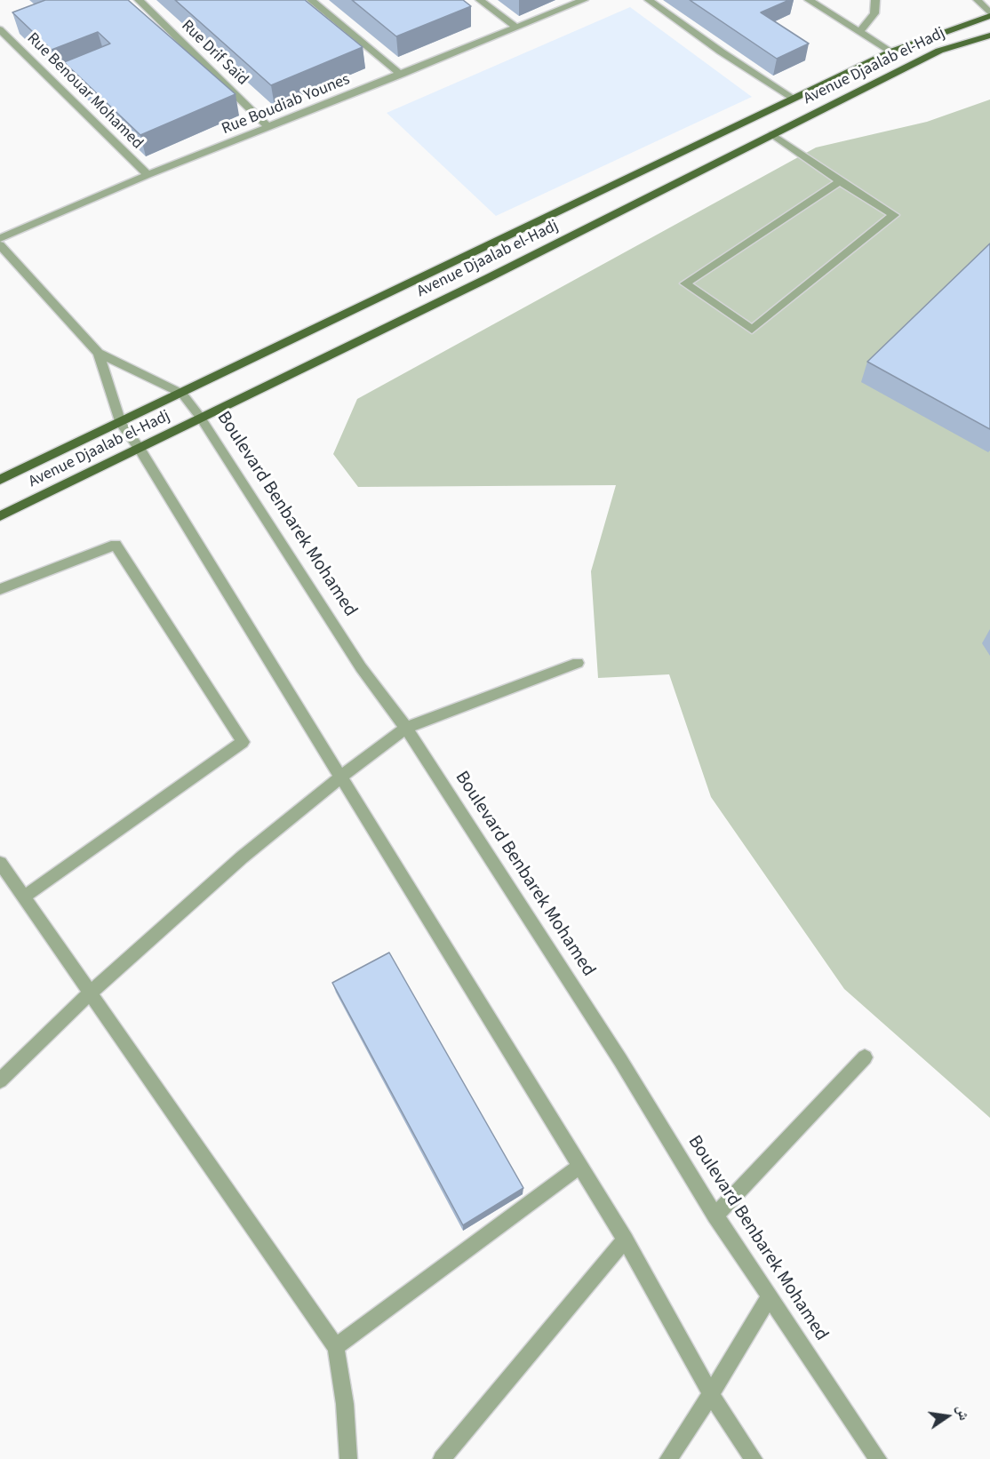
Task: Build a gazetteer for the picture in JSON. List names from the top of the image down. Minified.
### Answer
{"streets":{"main road":["Avenue Djaalab el-Hadj"],"street":["Rue Drif Saïd","Rue Benouar Mohamed","Rue Boudiab Younes","Boulevard Benbarek Mohamed"]},"crossings":[["Rue Drif Saïd","Rue Boudiab Younes"],["Avenue Djaalab el-Hadj","Boulevard Benbarek Mohamed"],["Rue Benouar Mohamed","Rue Boudiab Younes"]],"north":"right"}
